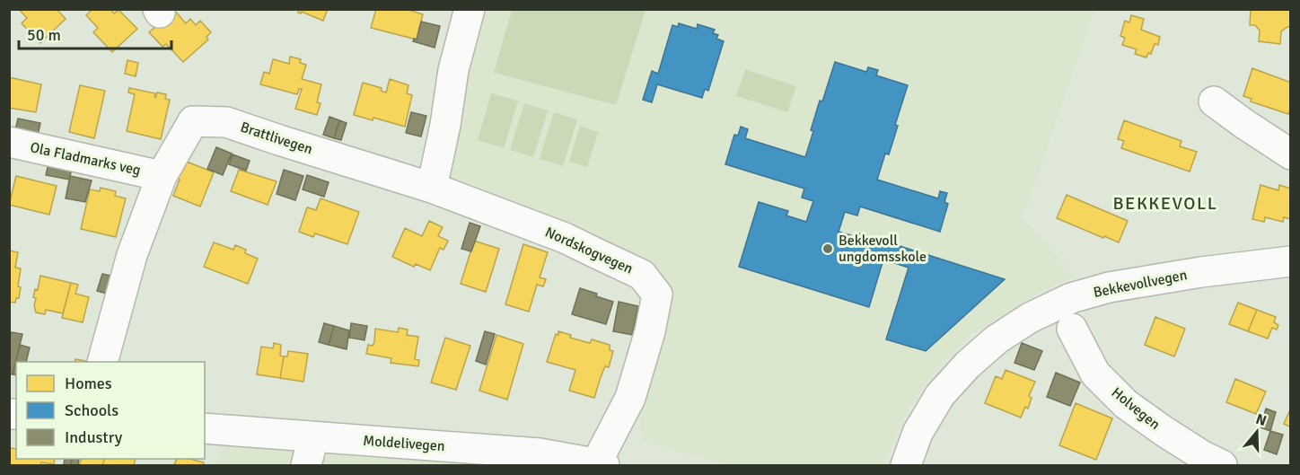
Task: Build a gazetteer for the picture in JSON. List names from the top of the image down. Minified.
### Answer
{"streets":{"street":["Brattlivegen","Ola Fladmarks veg","Nordskogvegen","Bekkevollvegen","Holvegen","Moldelivegen"]},"crossings":[["Brattlivegen","Ola Fladmarks veg"],["Brattlivegen","Nordskogvegen"],["Nordskogvegen","Moldelivegen"]],"districts":["BEKKEVOLL"],"places":["Bekkevoll ungdomsskole"],"legend":["Homes","Schools","Industry"],"scale_bar":"50 m","north":"top"}
